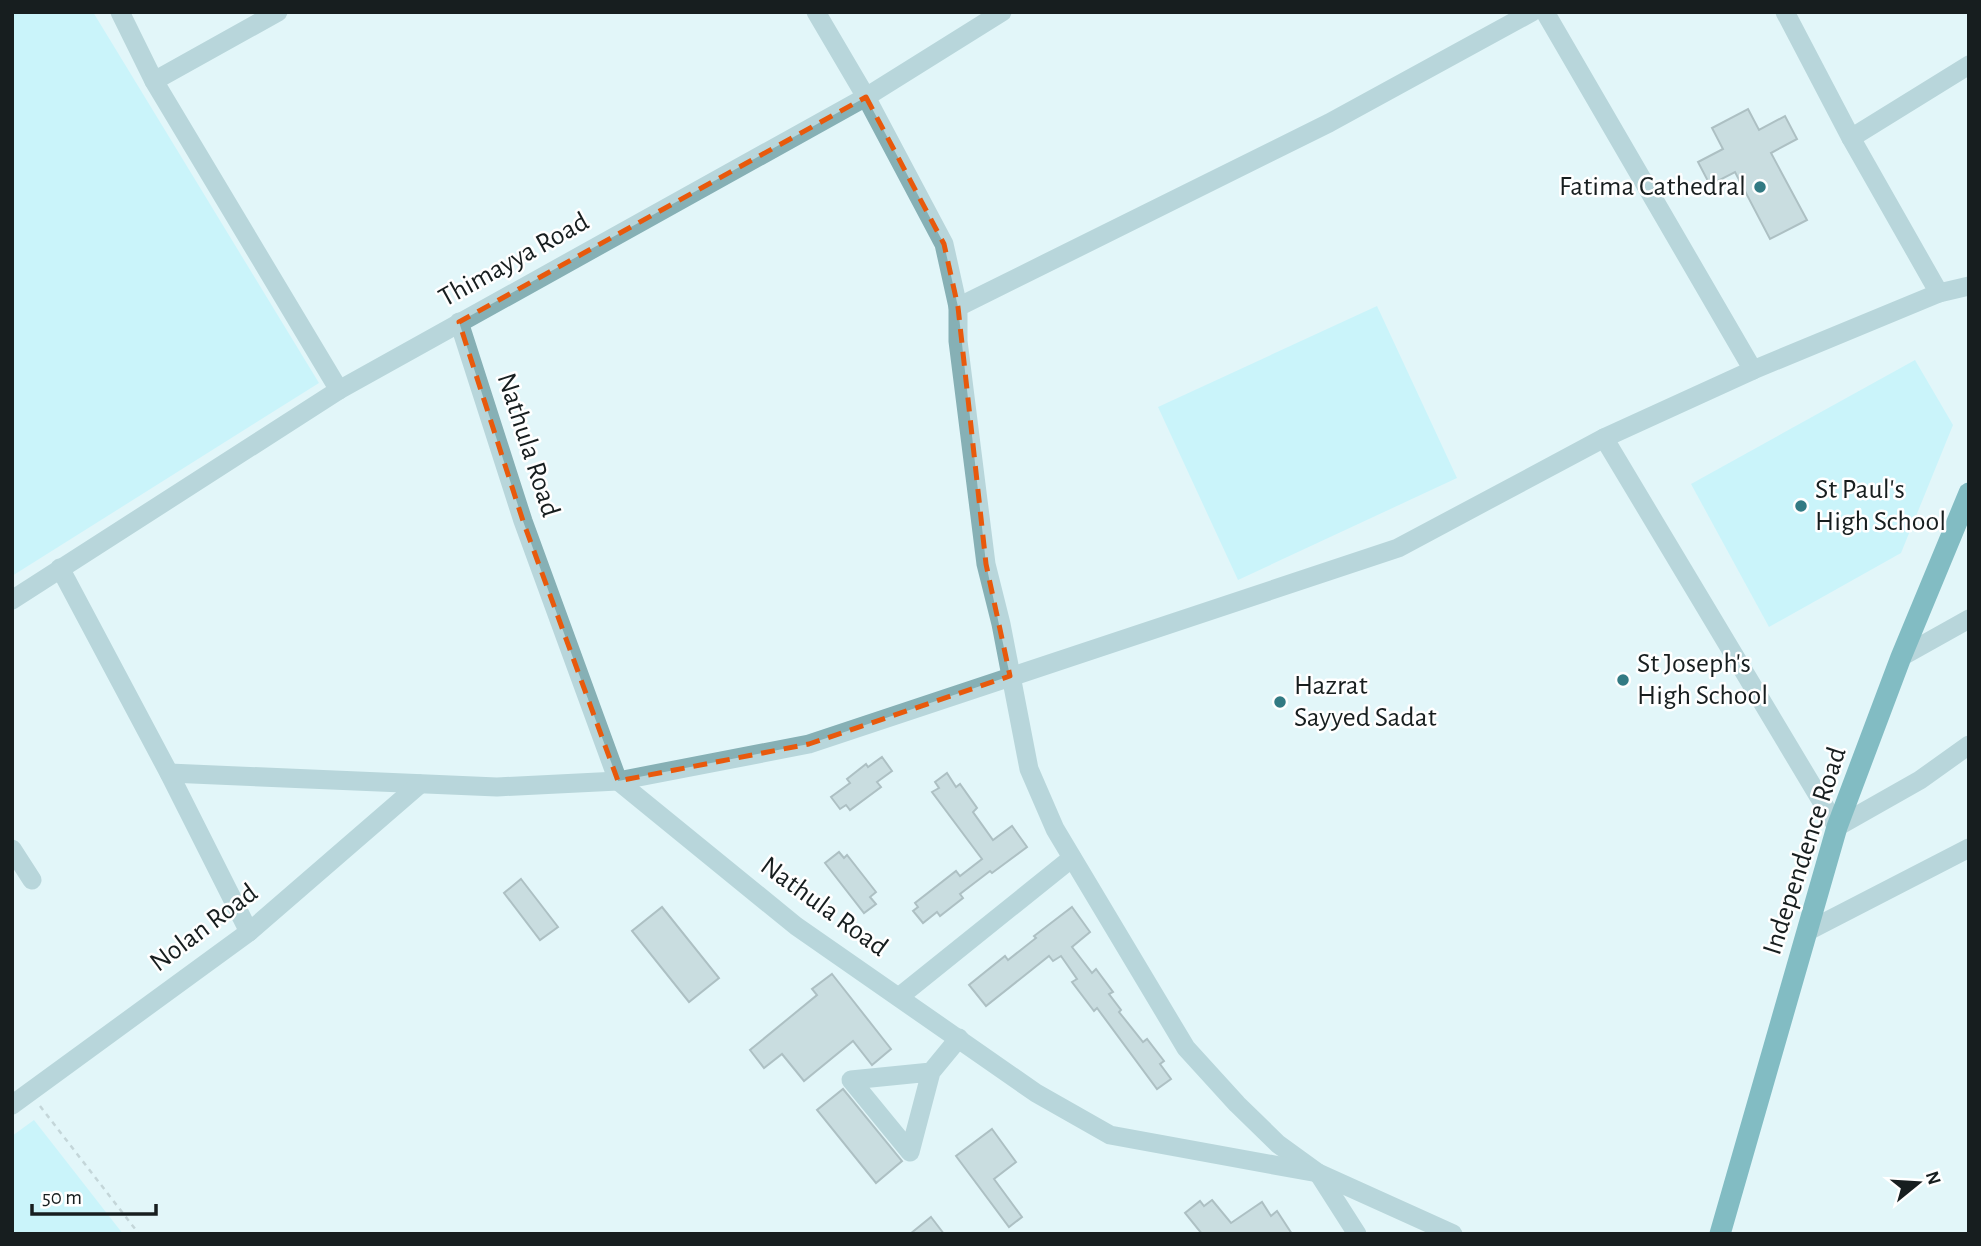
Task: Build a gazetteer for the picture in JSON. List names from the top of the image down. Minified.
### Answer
{"streets":{"main road":["Independence Road"],"street":["Thimayya Road","Nathula Road","Nolan Road"]},"crossings":[["Thimayya Road","Nathula Road"]],"places":["Fatima Cathedral","St Paul's High School","St Joseph's High School","Hazrat Sayyed Sadat"],"scale_bar":"50 m","north":"right"}
